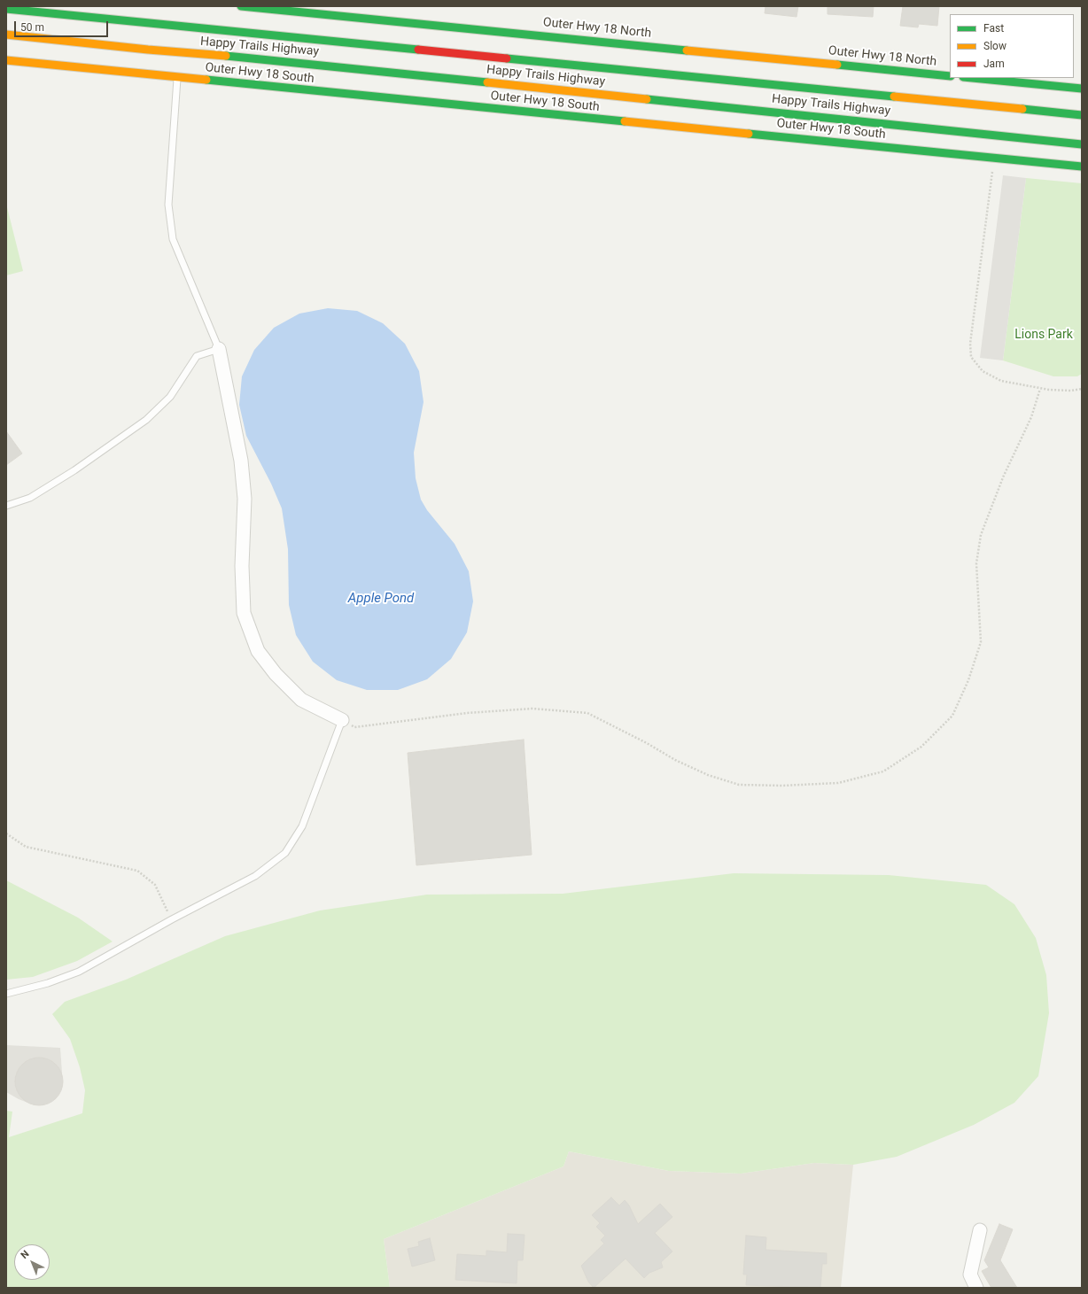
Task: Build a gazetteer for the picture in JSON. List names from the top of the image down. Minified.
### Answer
{"streets":{"main road":["Outer Hwy 18 North","Happy Trails Highway","Outer Hwy 18 South"]},"water":["Apple Pond"],"parks":["Lions Park"],"legend":["Fast","Slow","Jam"],"scale_bar":"50 m","north":"top left"}
